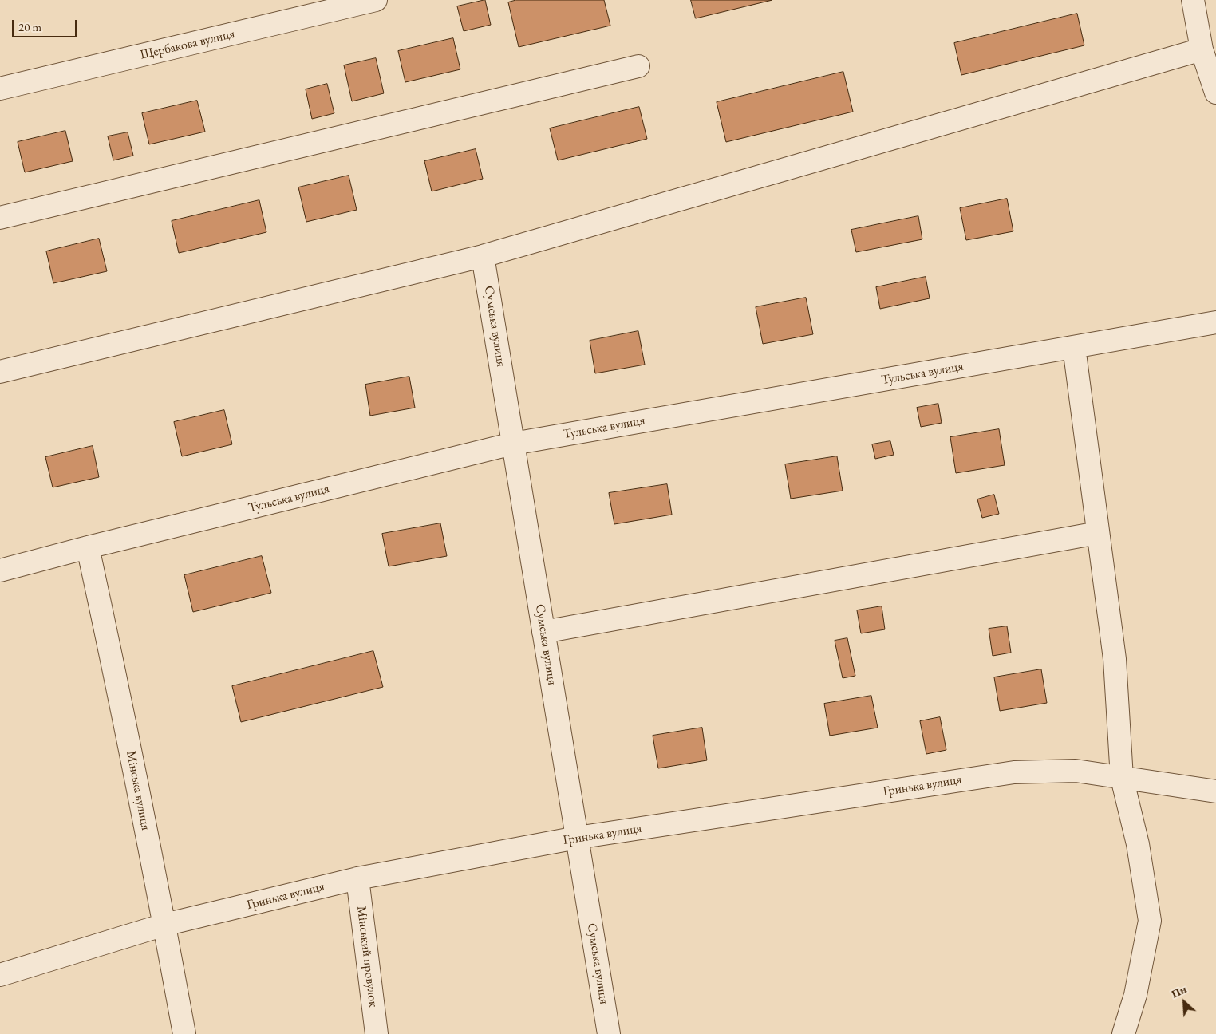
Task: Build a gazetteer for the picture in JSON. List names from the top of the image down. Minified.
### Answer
{"streets":{"street":["Щербакова вулиця","Сумська вулиця","Тульська вулиця","Гринька вулиця","Мінська вулиця","Мінський провулок"]},"crossings":[["Сумська вулиця","Тульська вулиця"],["Сумська вулиця","Гринька вулиця"],["Тульська вулиця","Мінська вулиця"],["Гринька вулиця","Мінська вулиця"],["Гринька вулиця","Мінський провулок"]],"scale_bar":"20 m","north":"top left"}
